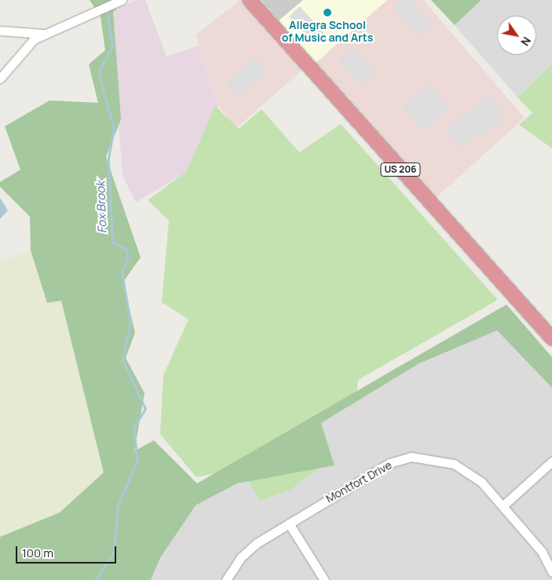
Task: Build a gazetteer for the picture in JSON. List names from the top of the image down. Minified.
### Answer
{"streets":{"highway":["US 206"],"street":["Montfort Drive"]},"water":["Fox Brook"],"places":["Allegra School of Music and Arts"],"scale_bar":"100 m","north":"bottom right"}
